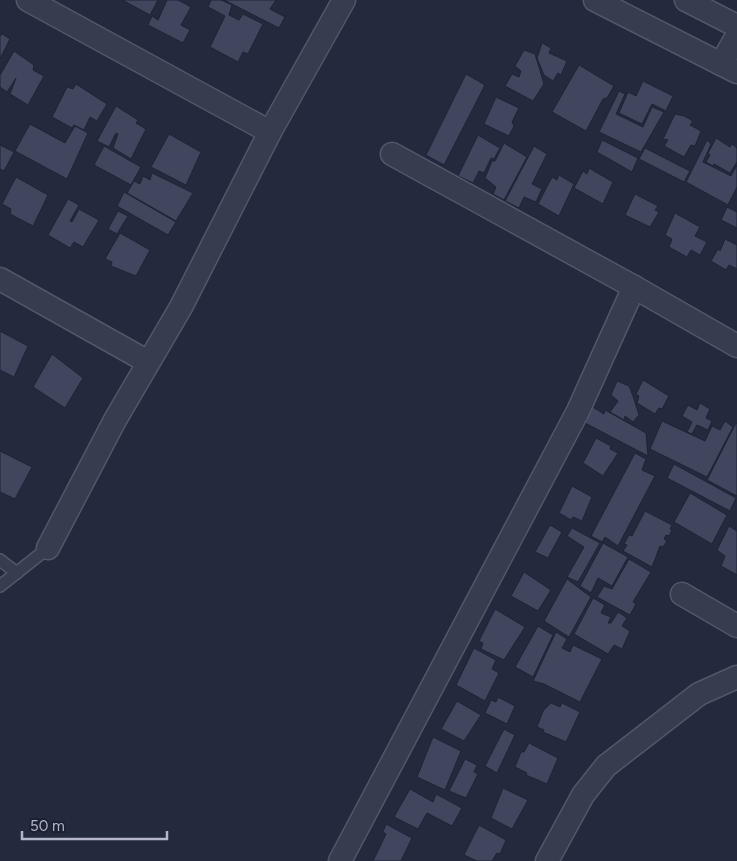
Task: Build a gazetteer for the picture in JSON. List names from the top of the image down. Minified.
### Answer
{"scale_bar":"50 m"}
